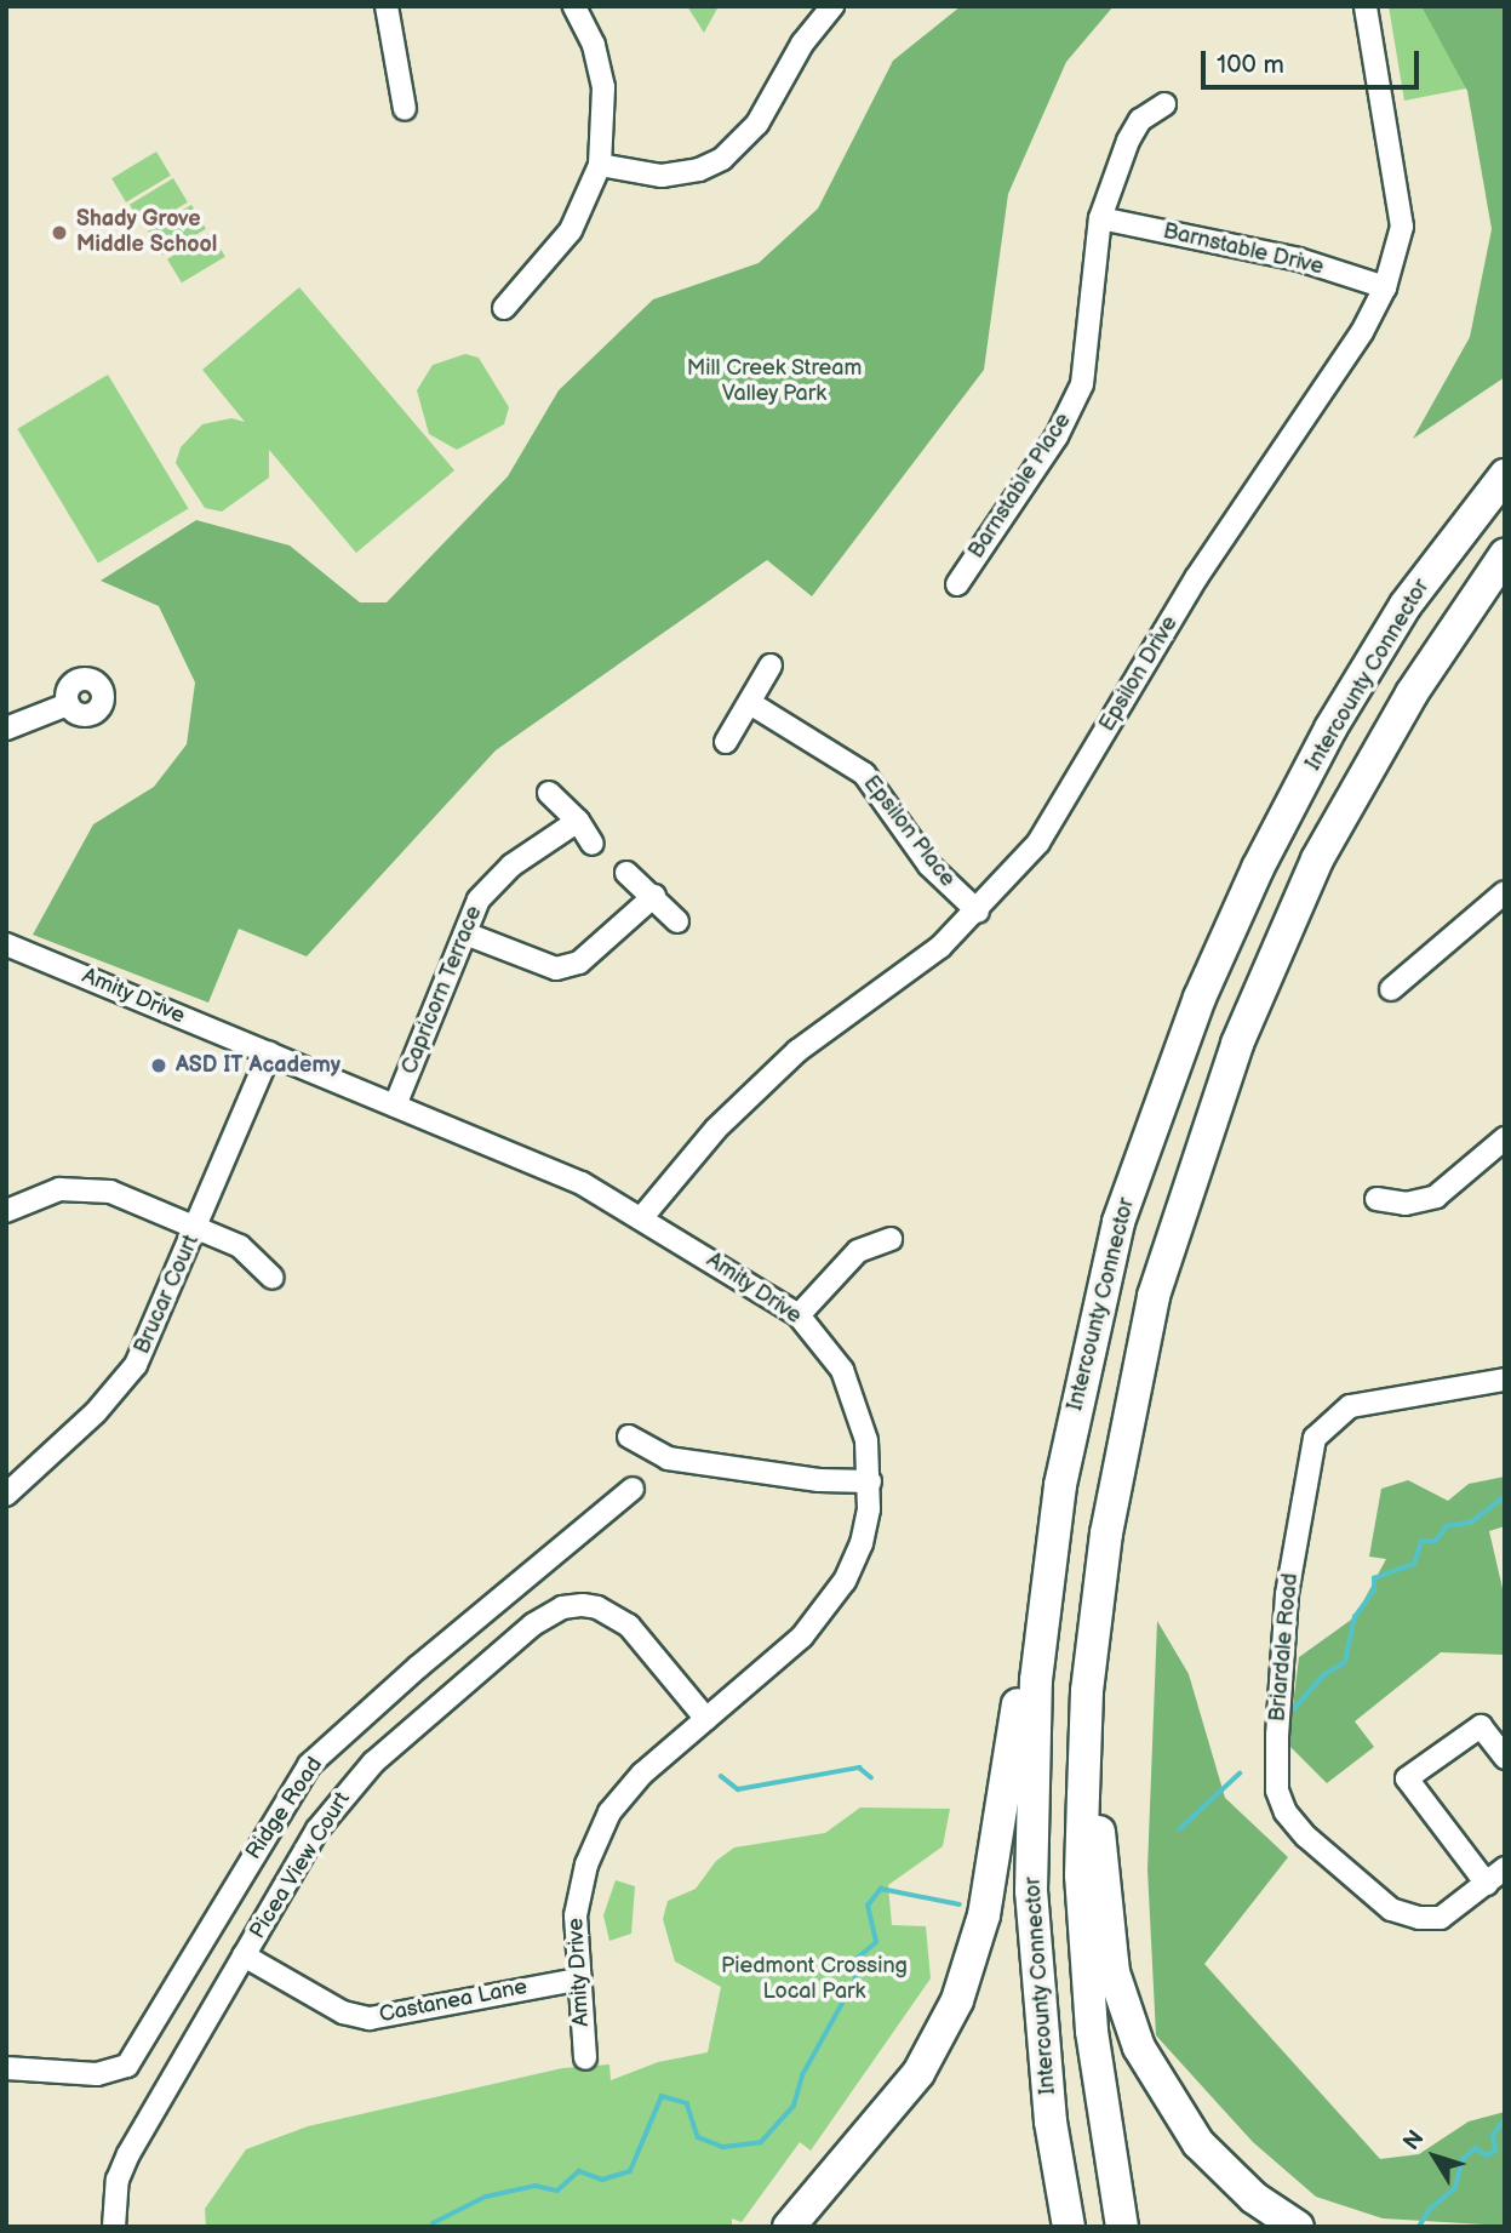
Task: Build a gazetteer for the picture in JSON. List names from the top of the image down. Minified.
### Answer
{"streets":{"highway":["Intercounty Connector"],"street":["Barnstable Drive","Barnstable Place","Epsilon Drive","Epsilon Place","Capricorn Terrace","Amity Drive","Brucar Court","Briardale Road","Ridge Road","Picea View Court","Castanea Lane"]},"crossings":[["Barnstable Drive","Barnstable Place"],["Barnstable Drive","Epsilon Drive"],["Epsilon Drive","Epsilon Place"],["Epsilon Drive","Amity Drive"],["Capricorn Terrace","Amity Drive"],["Amity Drive","Brucar Court"],["Amity Drive","Picea View Court"],["Amity Drive","Castanea Lane"],["Picea View Court","Castanea Lane"]],"parks":["Mill Creek Stream Valley Park","Piedmont Crossing Local Park"],"places":["Shady Grove Middle School","ASD IT Academy"],"scale_bar":"100 m","north":"top left"}
